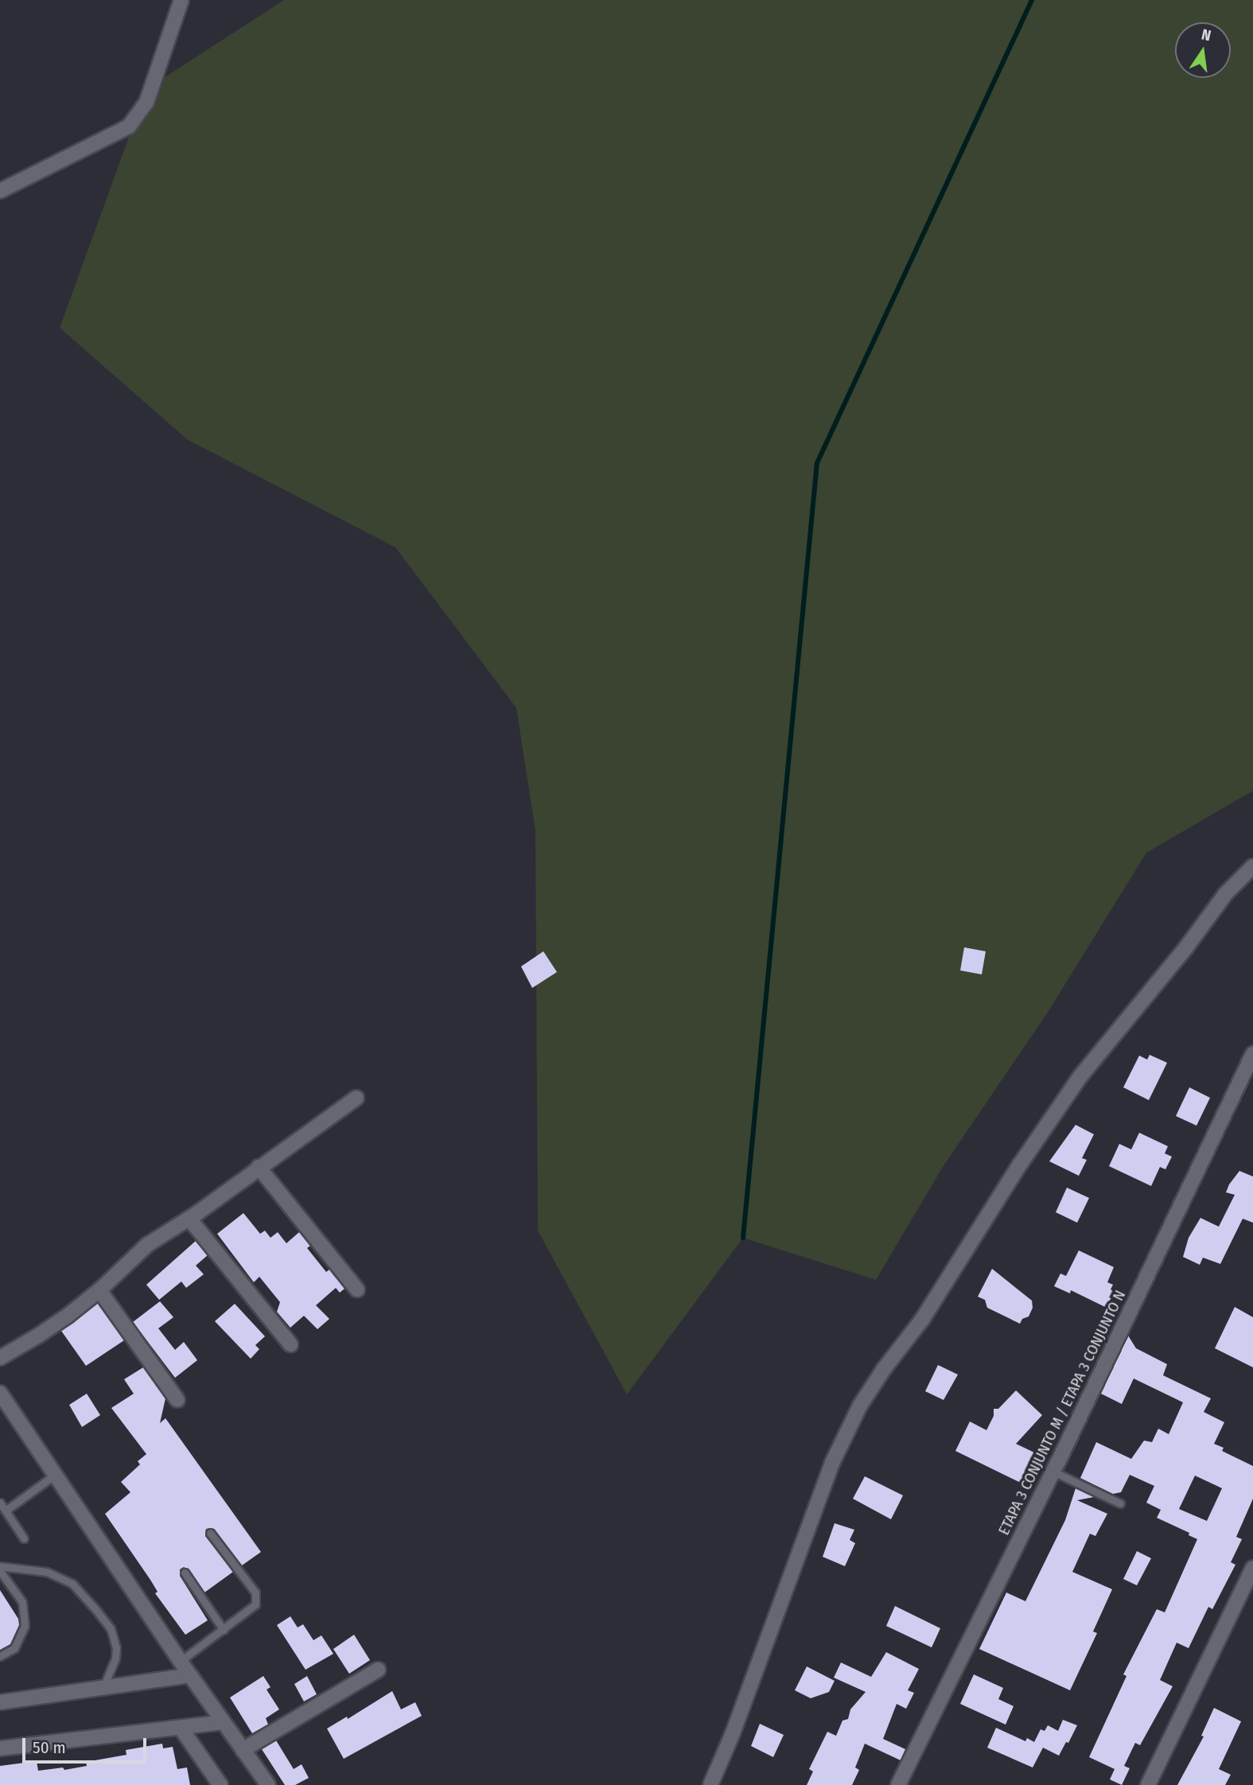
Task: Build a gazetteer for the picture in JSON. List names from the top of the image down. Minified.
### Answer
{"streets":{"street":["ETAPA 3 CONJUNTO M / ETAPA 3 CONJUNTO N"]},"scale_bar":"50 m","north":"top"}
